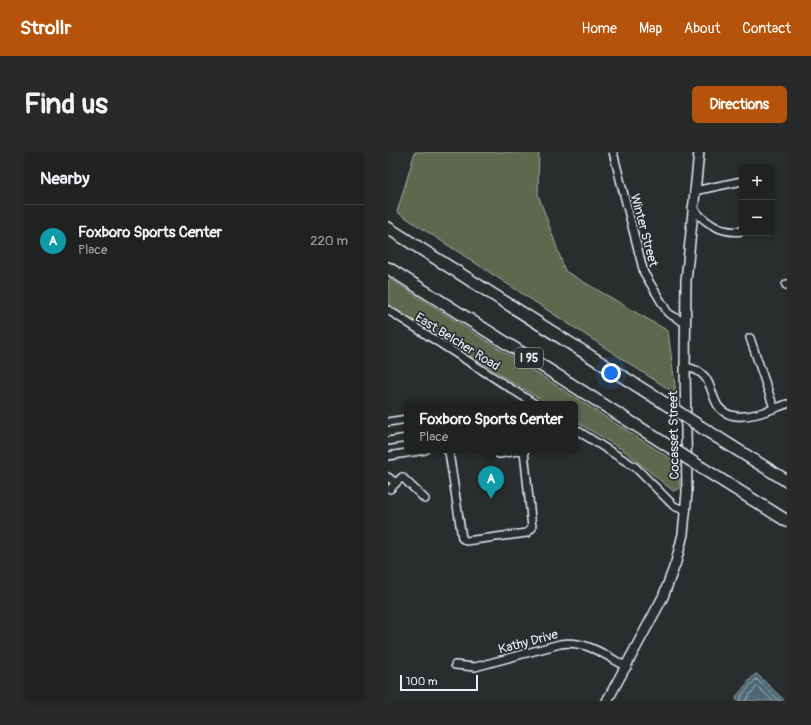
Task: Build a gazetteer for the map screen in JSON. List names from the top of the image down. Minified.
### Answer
{"streets":{"highway":["I 95"],"main road":["Cocasset Street"],"street":["Winter Street","East Belcher Road","Kathy Drive"]},"crossings":[["Winter Street","Cocasset Street"],["Cocasset Street","Kathy Drive"]],"scale_bar":"100 m","page":{"header":"Strollr","nav":["Home","Map","About","Contact"],"buttons":"Directions","title":"Find us","heading":"Nearby","map_buttons":["+","−"],"list":[{"mark":"A","name":"Foxboro Sports Center","note":"Place","value":"220 m"}],"popup":["Foxboro Sports Center","Place"],"pins":"A","scale":"100 m"}}
